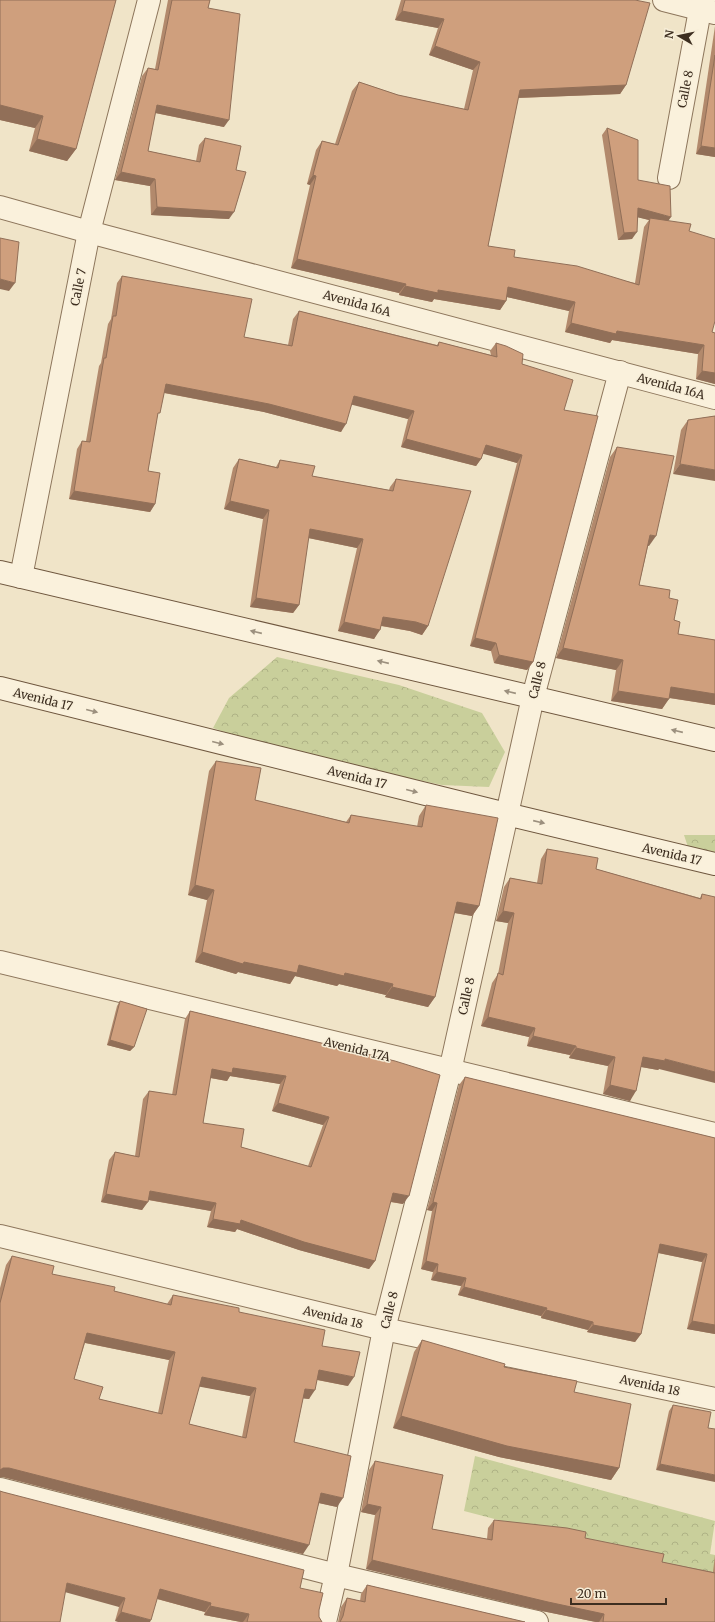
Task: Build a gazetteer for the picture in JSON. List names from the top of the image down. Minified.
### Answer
{"streets":{"street":["Calle 8","Calle 7","Avenida 16A","Avenida 17","Avenida 17A","Avenida 18"]},"crossings":[["Calle 8","Avenida 16A"],["Calle 8","Avenida 17"],["Calle 8","Avenida 17A"],["Calle 8","Avenida 18"],["Calle 7","Avenida 16A"]],"scale_bar":"20 m","north":"left"}
